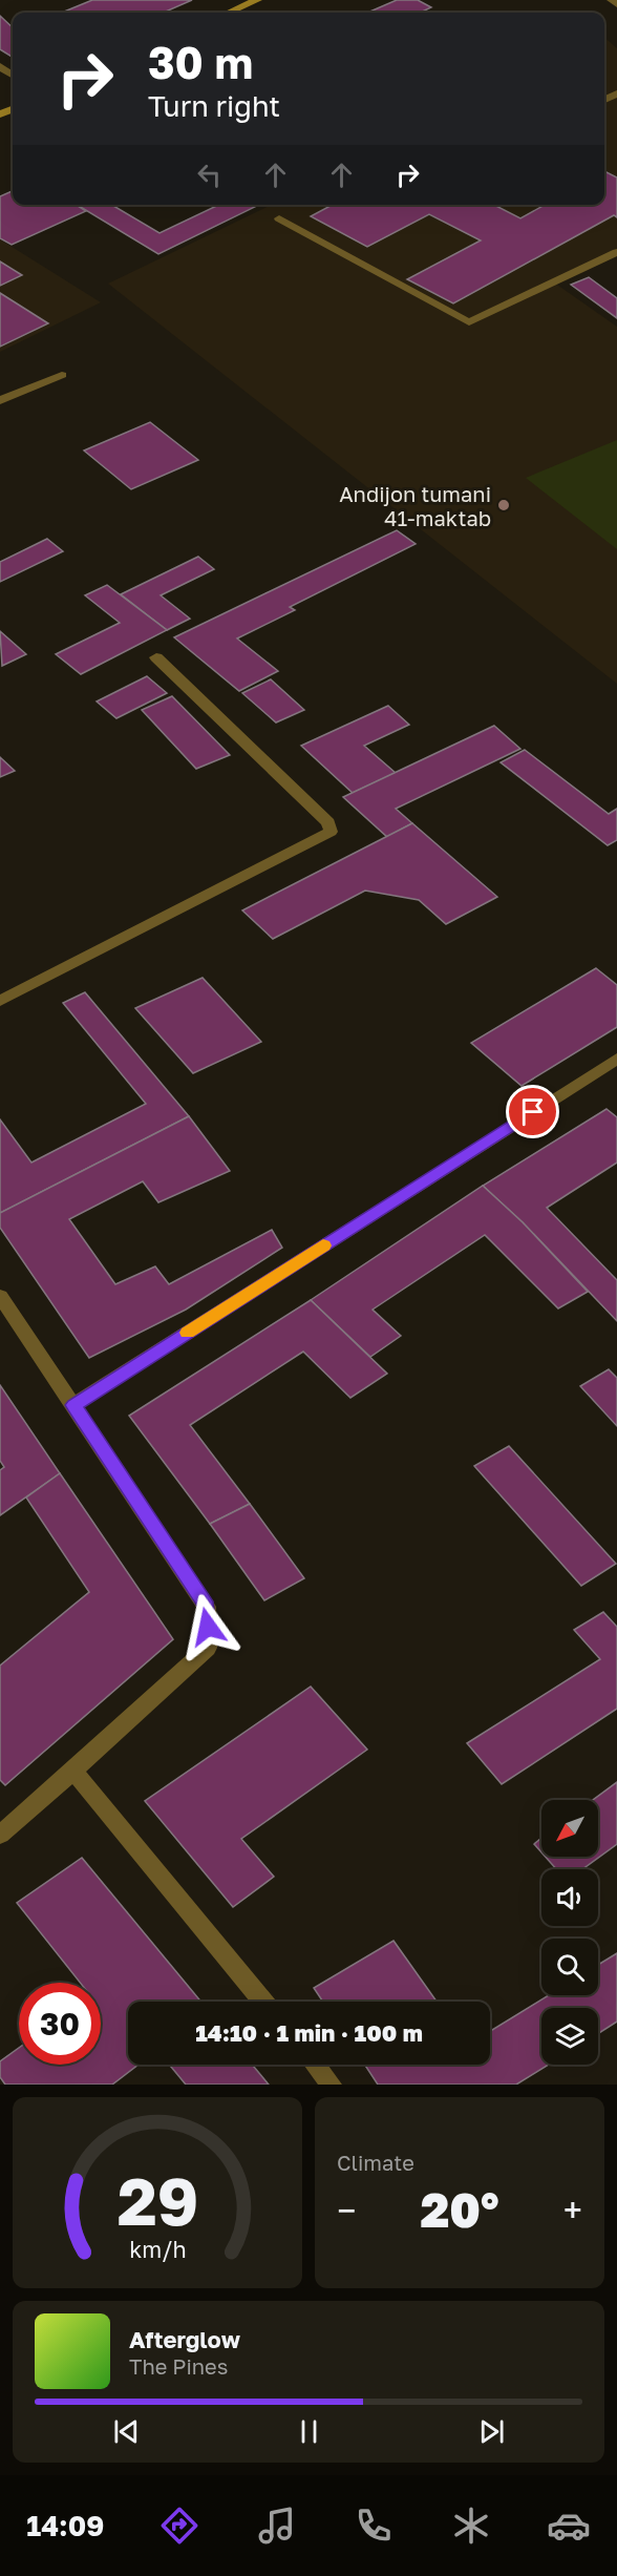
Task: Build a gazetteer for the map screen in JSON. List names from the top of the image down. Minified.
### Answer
{"places":["Andijon tumani 41-maktab"],"north":"bottom left","page":{"turn":["30 m","Turn right"],"limit":"30","trip":"14:10 · 1 min · 100 m","tile":"Climate","heat":["−","20°","+"],"song":["Afterglow","The Pines"],"tabs":"14:09","gauge":["29","km/h"]}}
